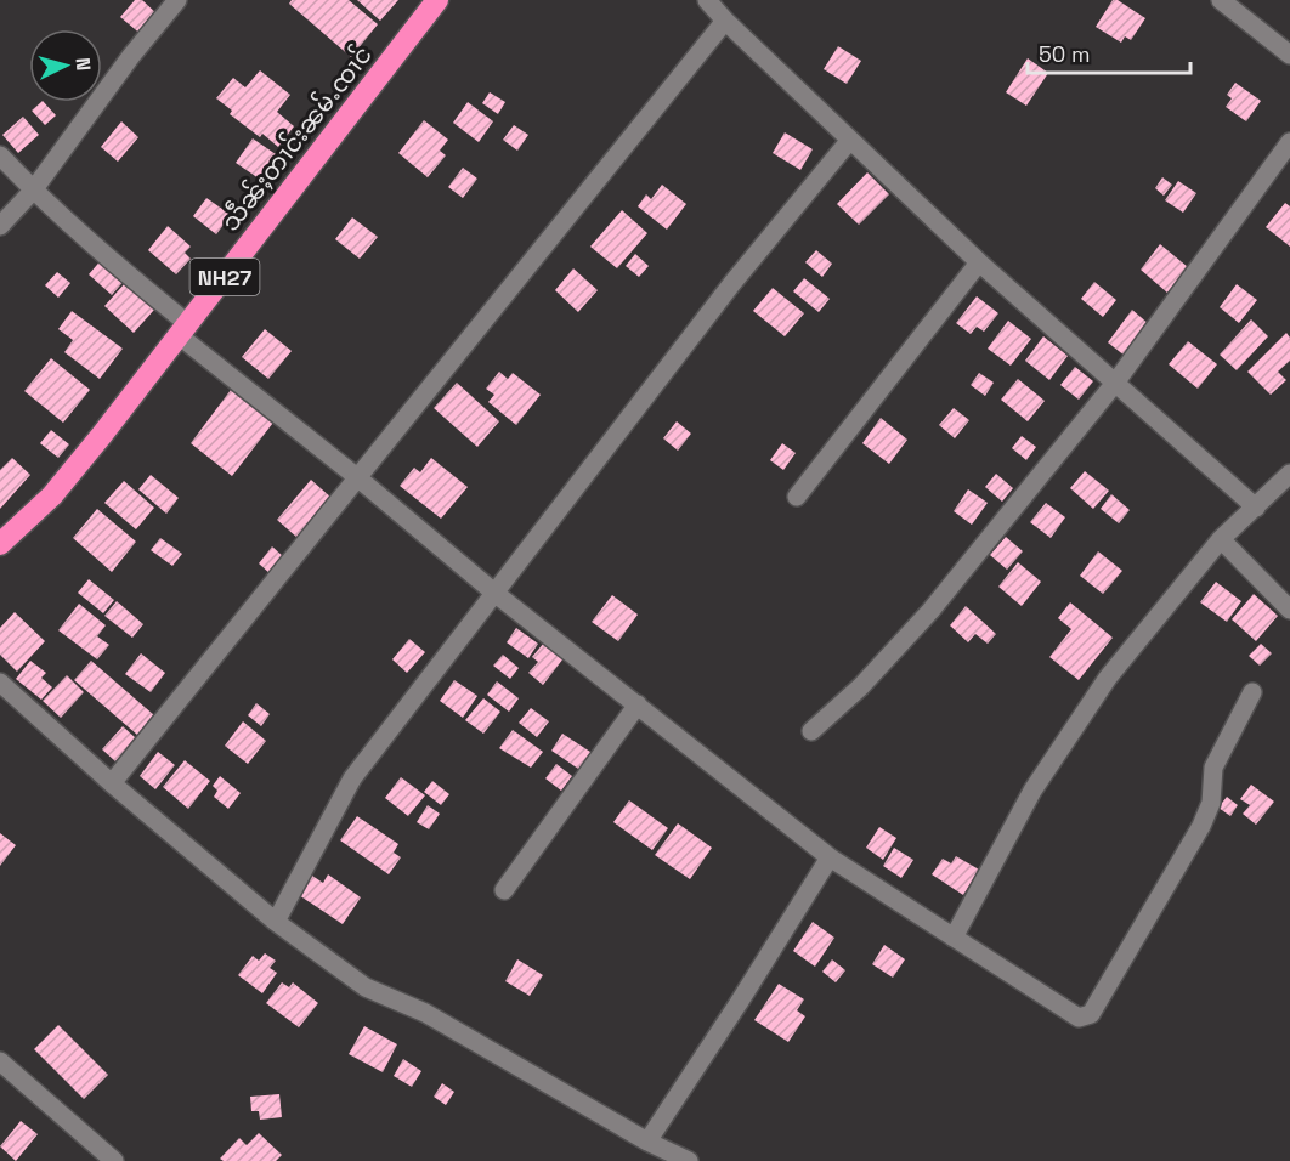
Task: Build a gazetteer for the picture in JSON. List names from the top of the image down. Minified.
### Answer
{"streets":{"highway":["သဵၼ်ႈတၢင်းၼမ်ႉၸၢင်","NH27"]},"scale_bar":"50 m","north":"right"}
